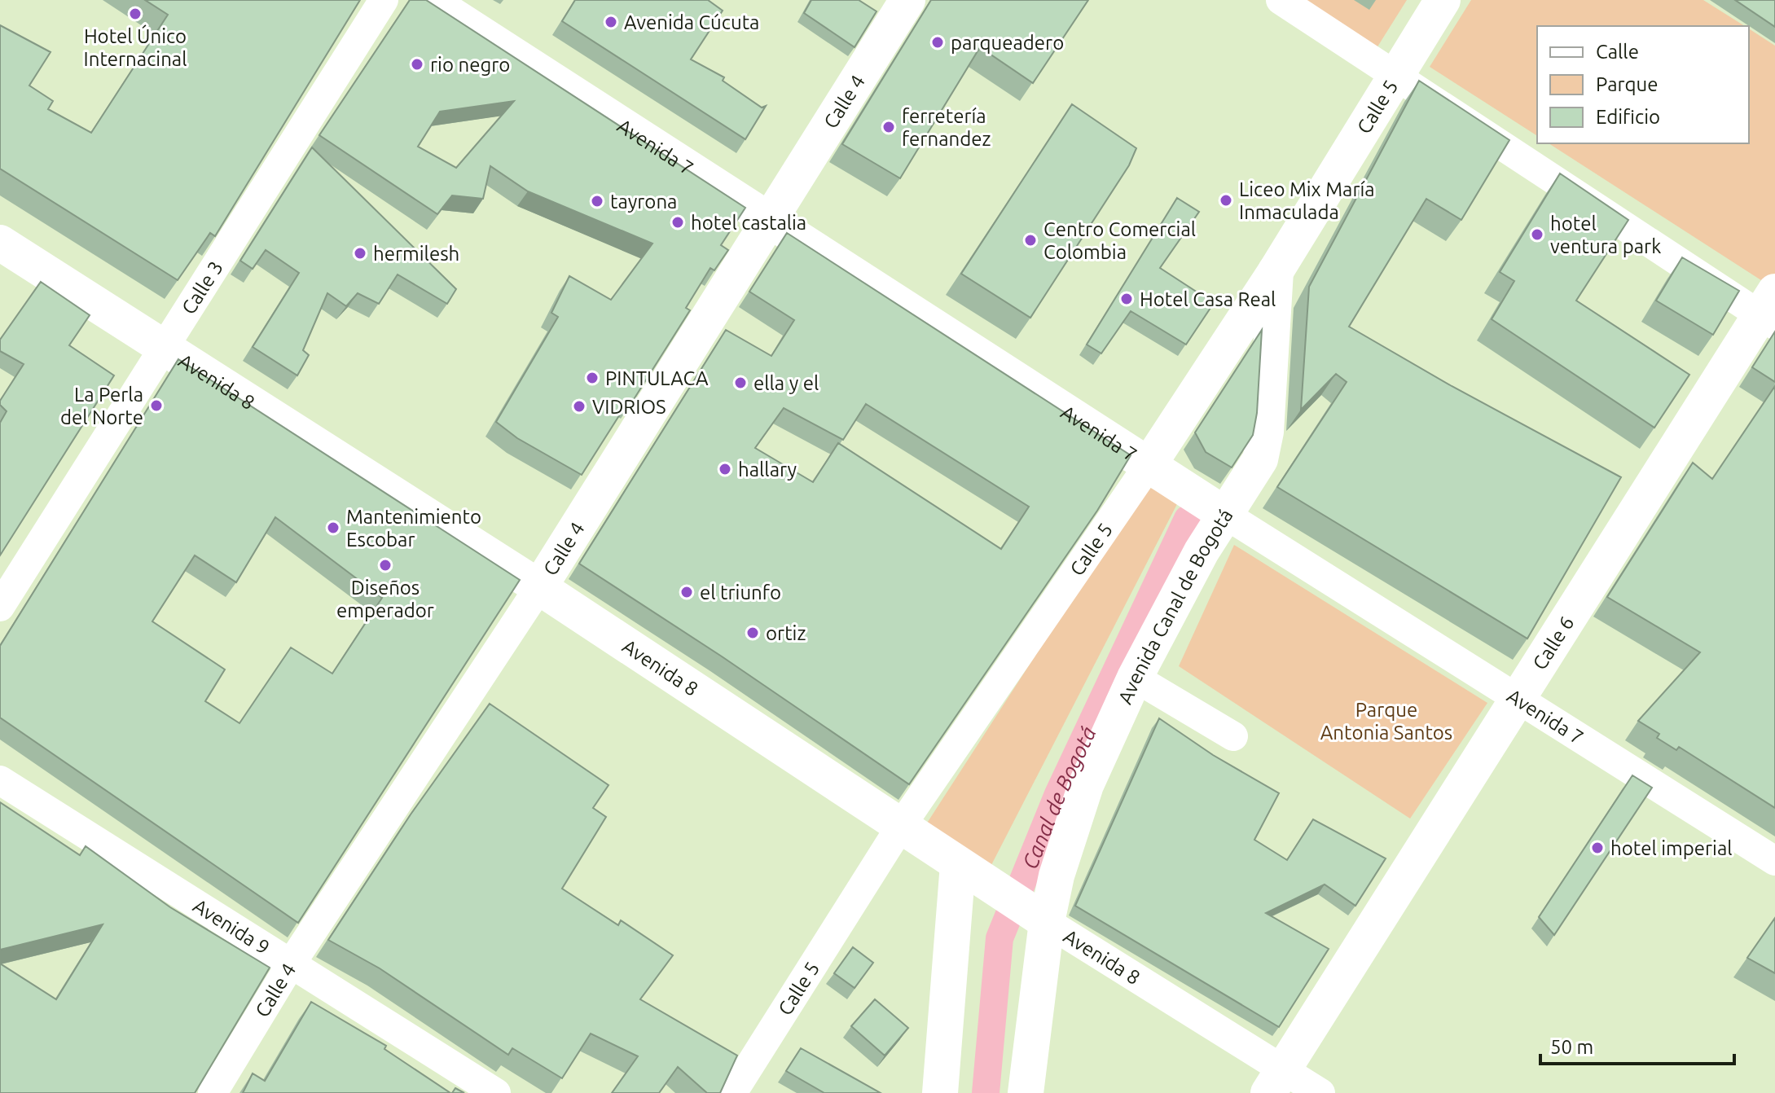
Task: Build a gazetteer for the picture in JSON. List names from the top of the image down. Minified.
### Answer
{"streets":{"main road":["Calle 4","Calle 5","Avenida 7","Avenida 8","Avenida Canal de Bogotá","Calle 6"],"street":["Calle 3","Avenida 9"]},"crossings":[["Calle 4","Avenida 7"],["Calle 4","Avenida 8"],["Calle 4","Avenida 9"],["Calle 5","Avenida 7"],["Calle 5","Avenida 8"],["Calle 5","Avenida Canal de Bogotá"],["Avenida 7","Avenida Canal de Bogotá"],["Avenida 7","Calle 6"],["Calle 3","Avenida 8"],["Avenida 8","Avenida Canal de Bogotá"],["Avenida 8","Calle 6"]],"water":["Canal de Bogotá"],"parks":["Parque Antonia Santos"],"places":["Hotel Único Internacinal","Avenida Cúcuta","parqueadero","rio negro","ferretería fernandez","Liceo Mix María Inmaculada","tayrona","hotel castalia","hotel ventura park","Centro Comercial Colombia","hermilesh","Hotel Casa Real","PINTULACA","ella y el","La Perla del Norte","VIDRIOS","hallary","Mantenimiento Escobar","Diseños emperador","el triunfo","ortiz","hotel imperial"],"legend":["Calle","Parque","Edificio"],"scale_bar":"50 m"}
